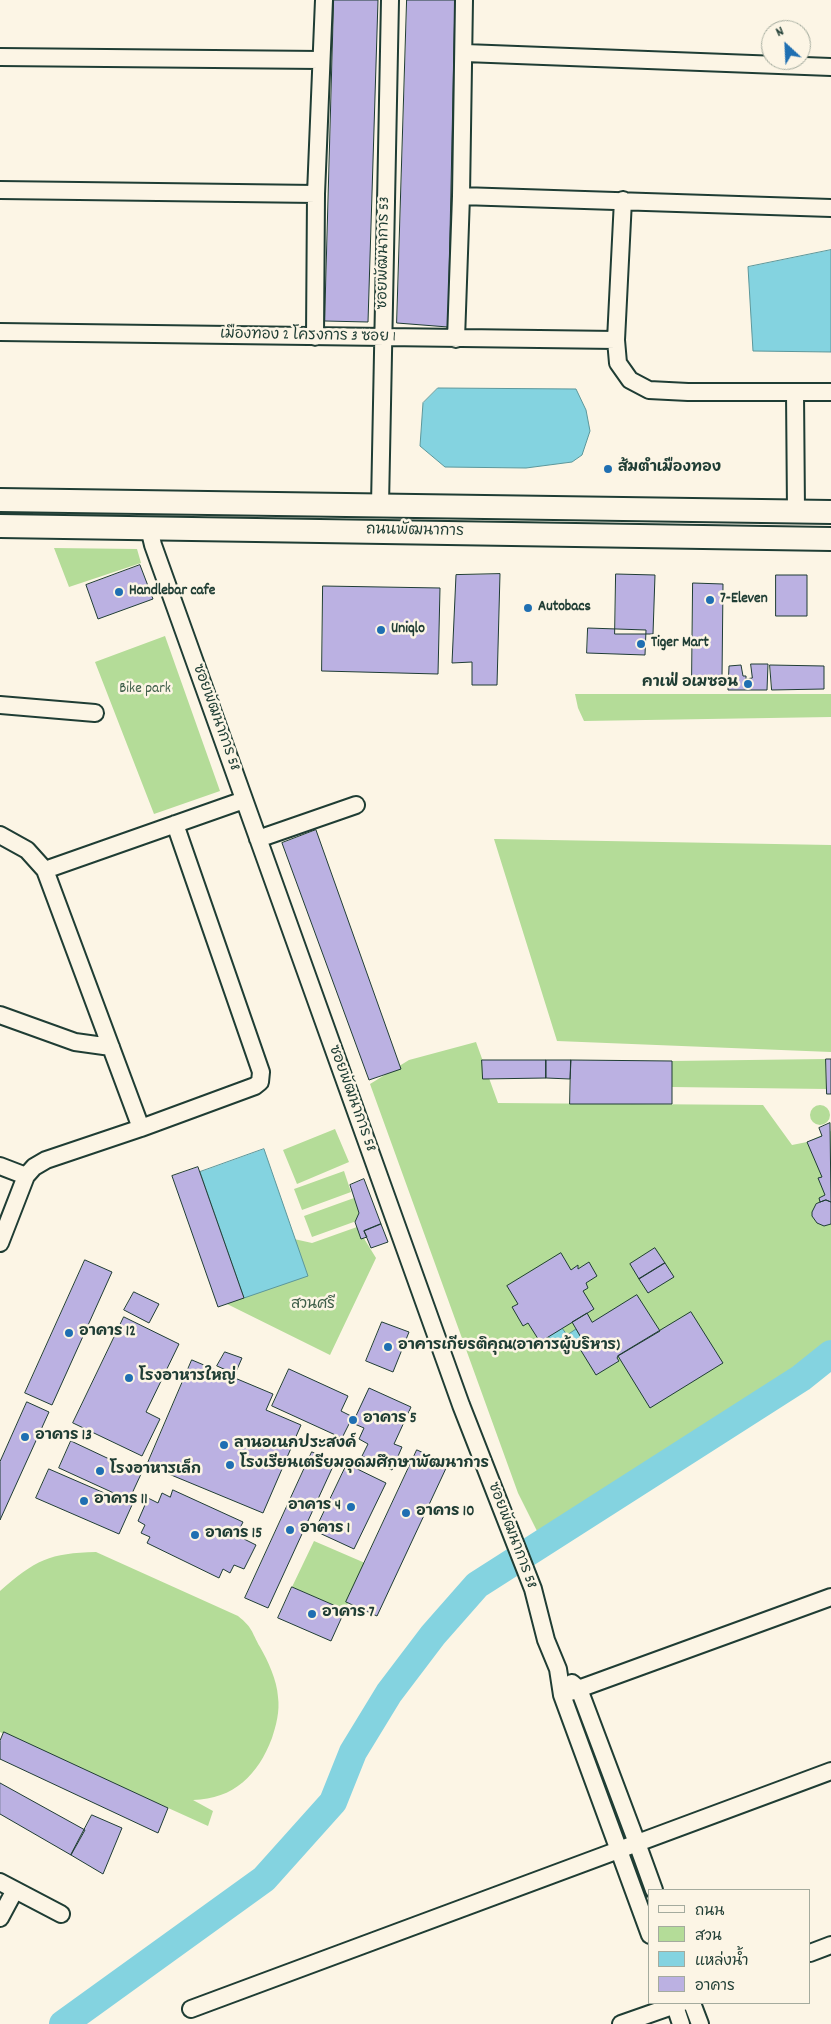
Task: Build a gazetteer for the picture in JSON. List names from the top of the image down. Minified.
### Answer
{"streets":{"main road":["ถนนพัฒนาการ"],"street":["ซอยพัฒนาการ 53","เมืองทอง 2 โครงการ 3 ซอย 1","ซอยพัฒนาการ 58"]},"crossings":[["ซอยพัฒนาการ 53","เมืองทอง 2 โครงการ 3 ซอย 1"],["ซอยพัฒนาการ 53","ถนนพัฒนาการ"],["ถนนพัฒนาการ","ซอยพัฒนาการ 58"]],"parks":["Bike park","สวนศรี"],"places":["ส้มตำเมืองทอง","Handlebar cafe","7-Eleven","Autobacs","Uniqlo","Tiger Mart","คาเฟ่ อเมซอน","อาคาร 12","อาคารเกียรติคุณ(อาคารผู้บริหาร)","โรงอาหารใหญ่","อาคาร 5","อาคาร 13","ลานอเนกประสงค์","โรงเรียนเตรียมอุดมศึกษาพัฒนาการ","โรงอาหารเล็ก","อาคาร 11","อาคาร 4","อาคาร 10","อาคาร 1","อาคาร 15","อาคาร 7"],"legend":["ถนน","สวน","แหล่งน้ำ","อาคาร"],"north":"top left"}
